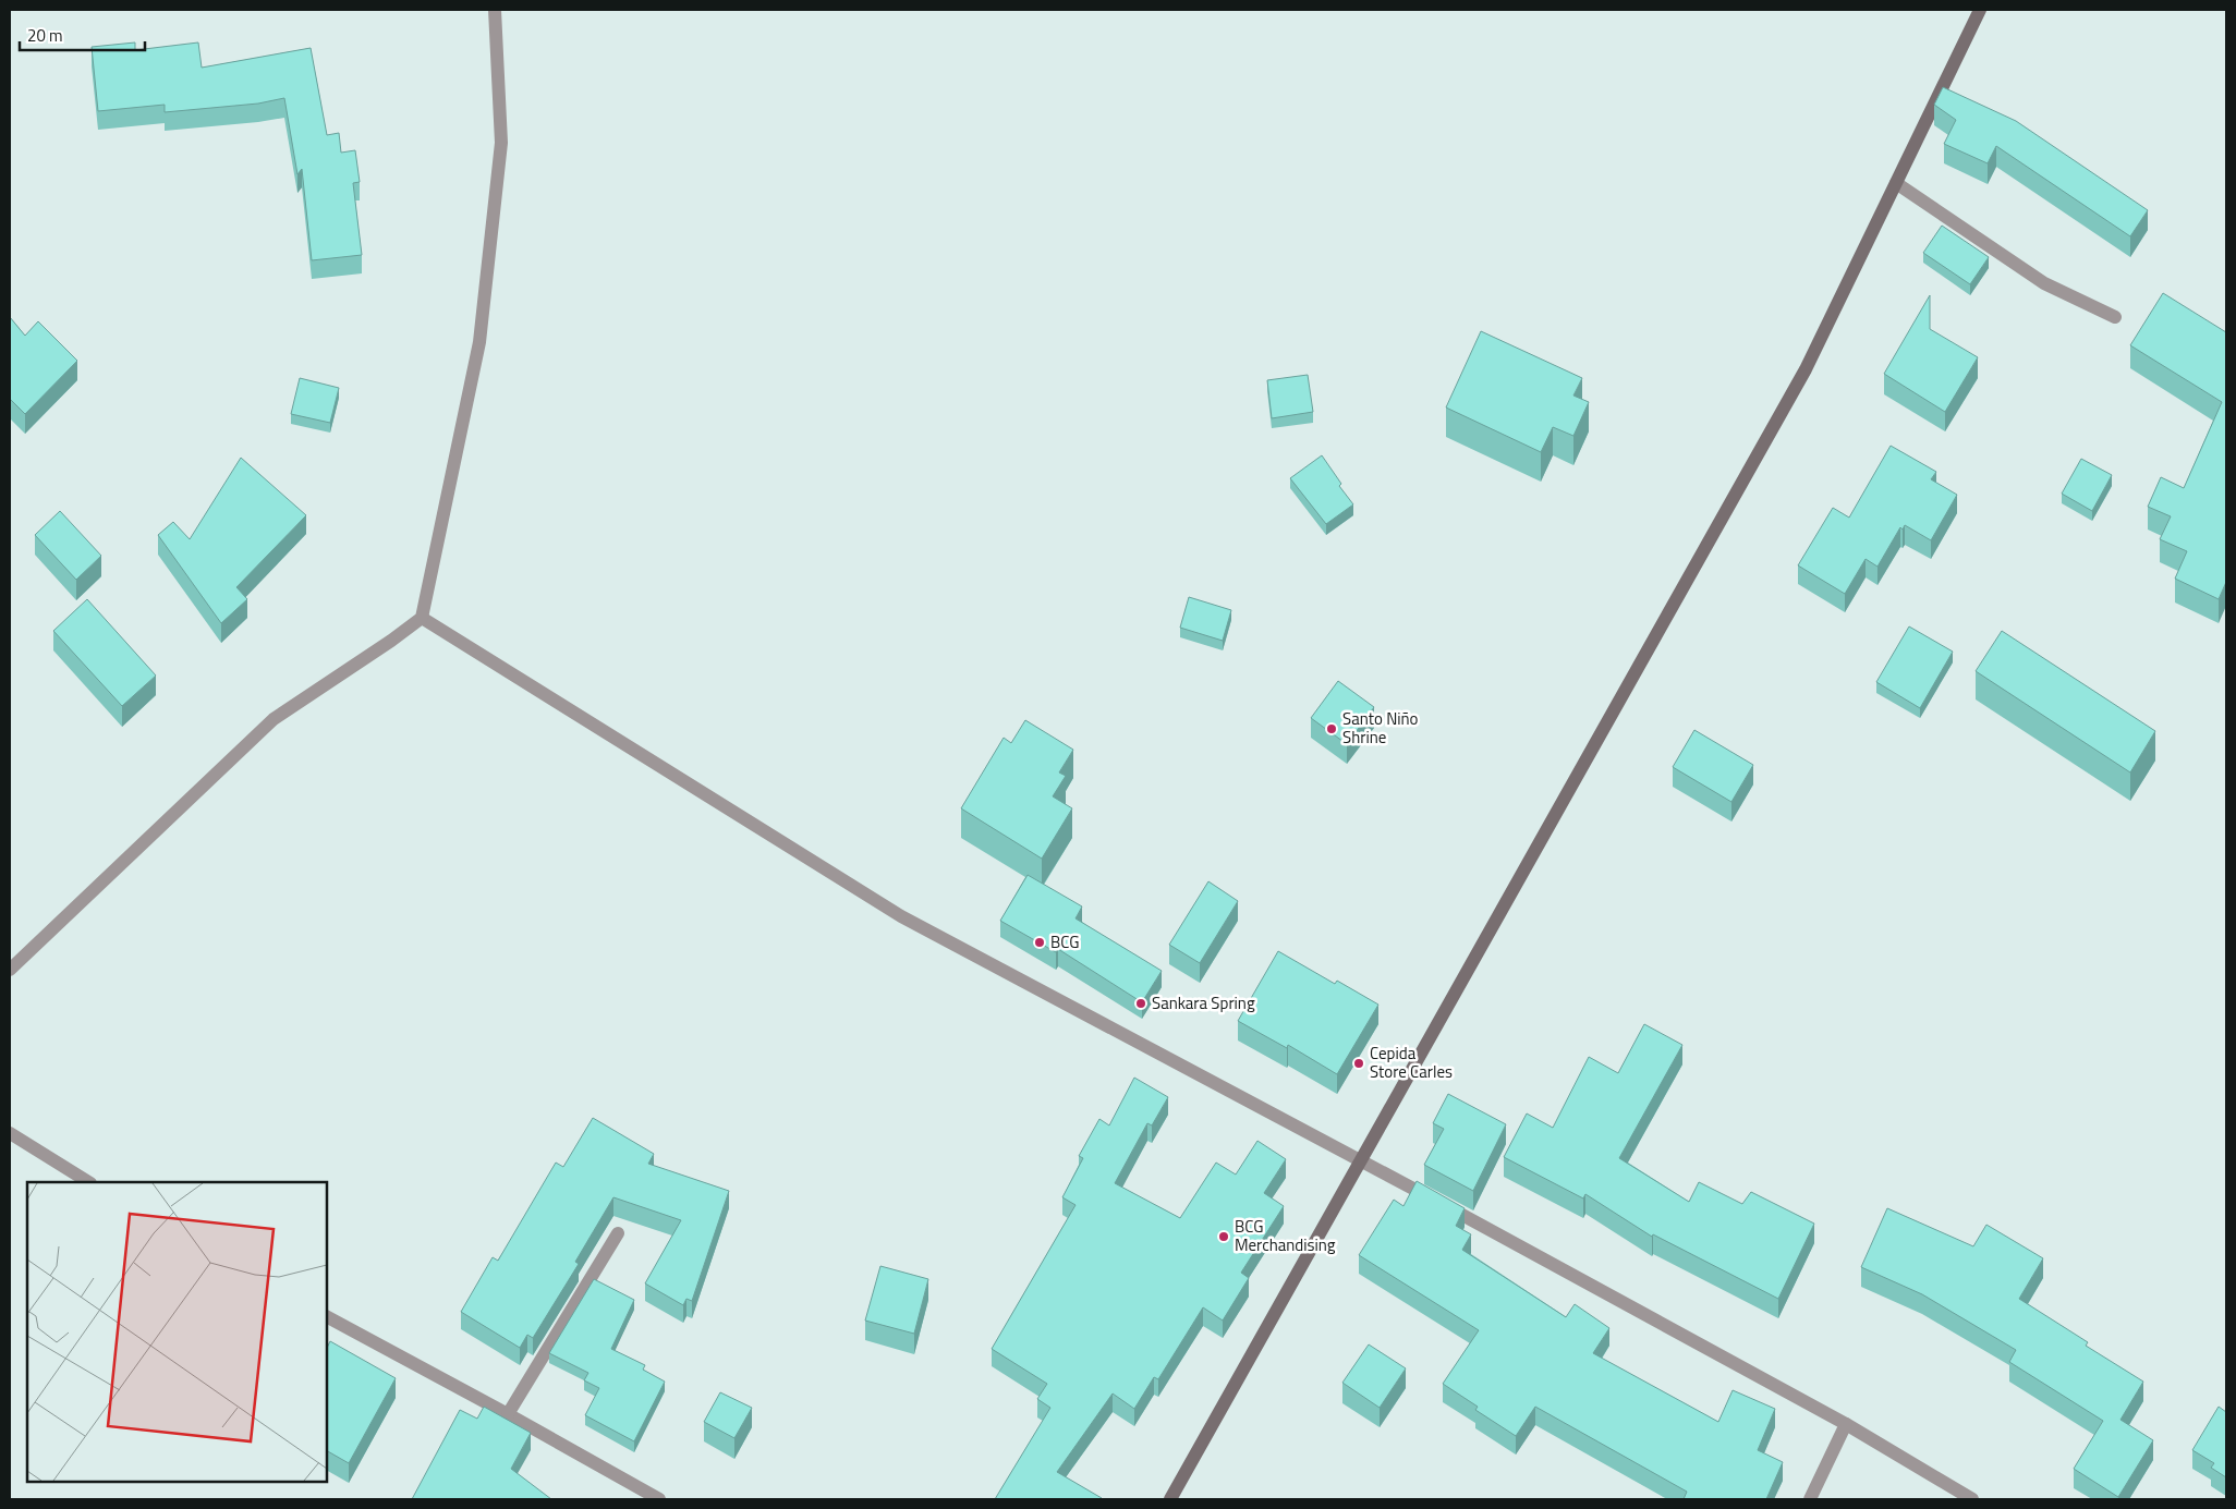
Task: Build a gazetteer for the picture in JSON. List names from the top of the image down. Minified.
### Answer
{"places":["Santo Niño Shrine","BCG","Sankara Spring","Cepida Store Carles","BCG Merchandising"],"scale_bar":"20 m"}
